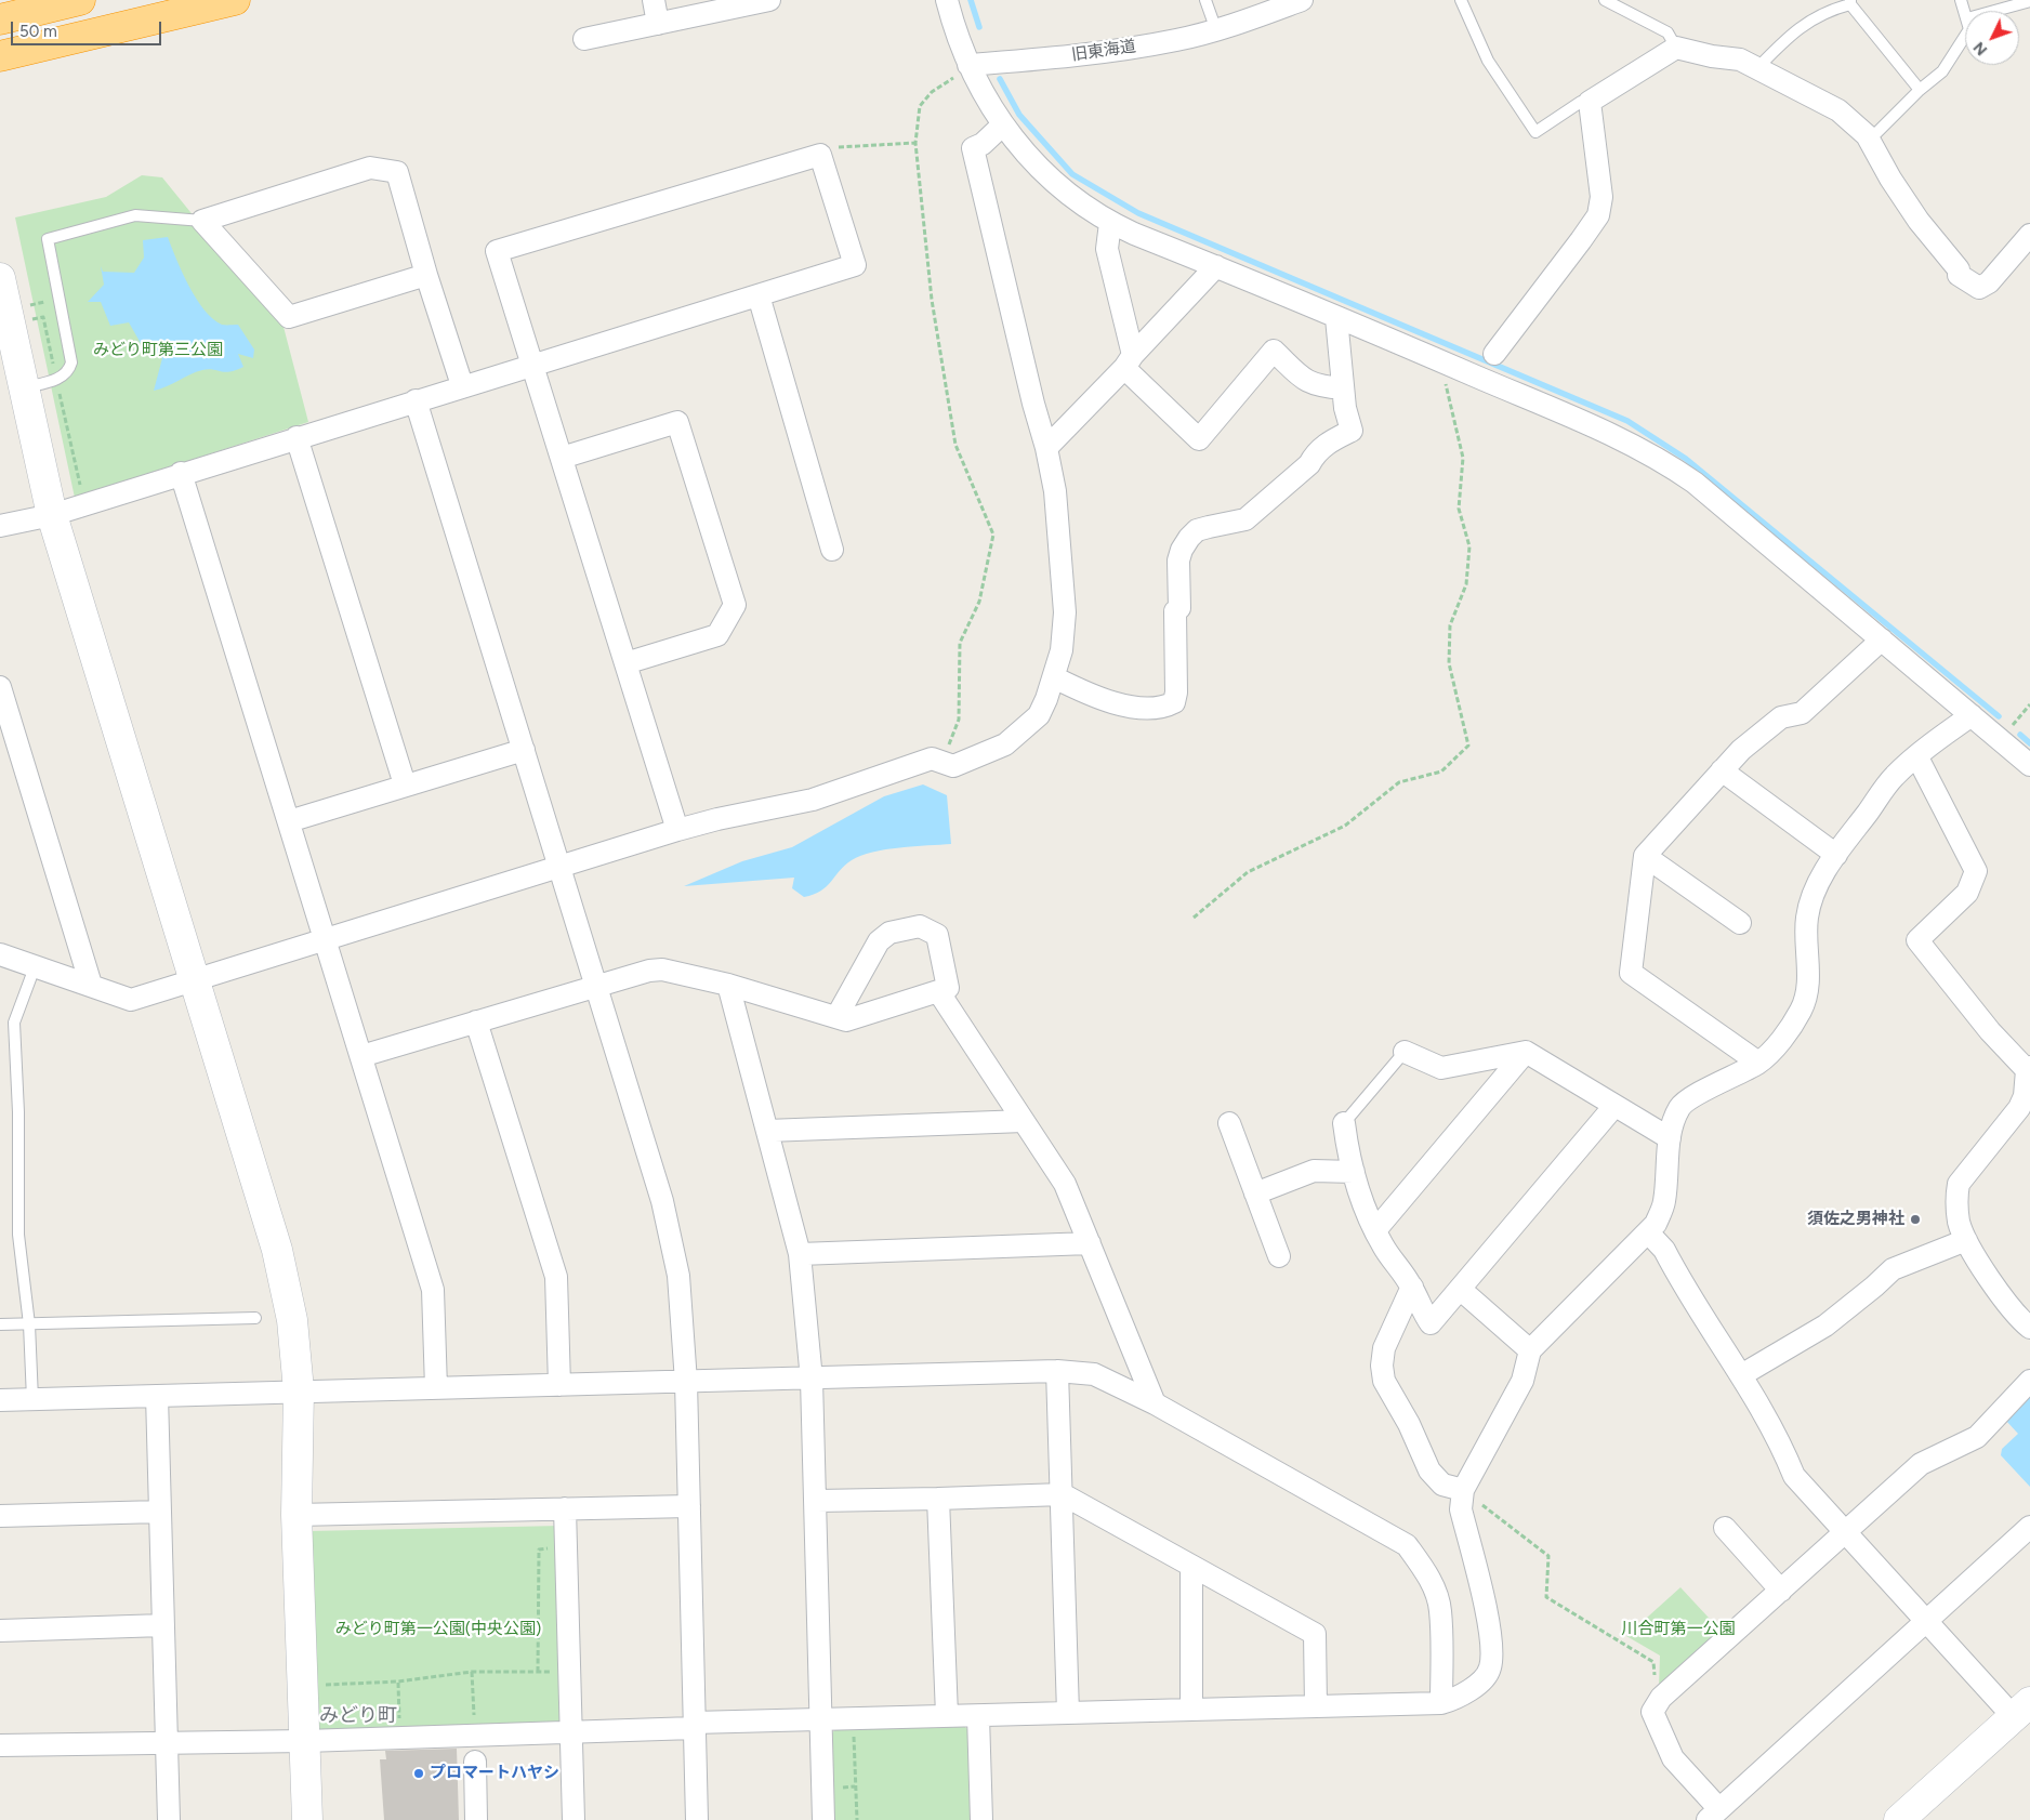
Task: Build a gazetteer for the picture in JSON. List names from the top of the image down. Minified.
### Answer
{"streets":{"street":["旧東海道"]},"districts":["みどり町"],"parks":["みどり町第三公園","みどり町第一公園(中央公園)","川合町第一公園"],"places":["須佐之男神社","プロマートハヤシ"],"scale_bar":"50 m","north":"bottom left"}
